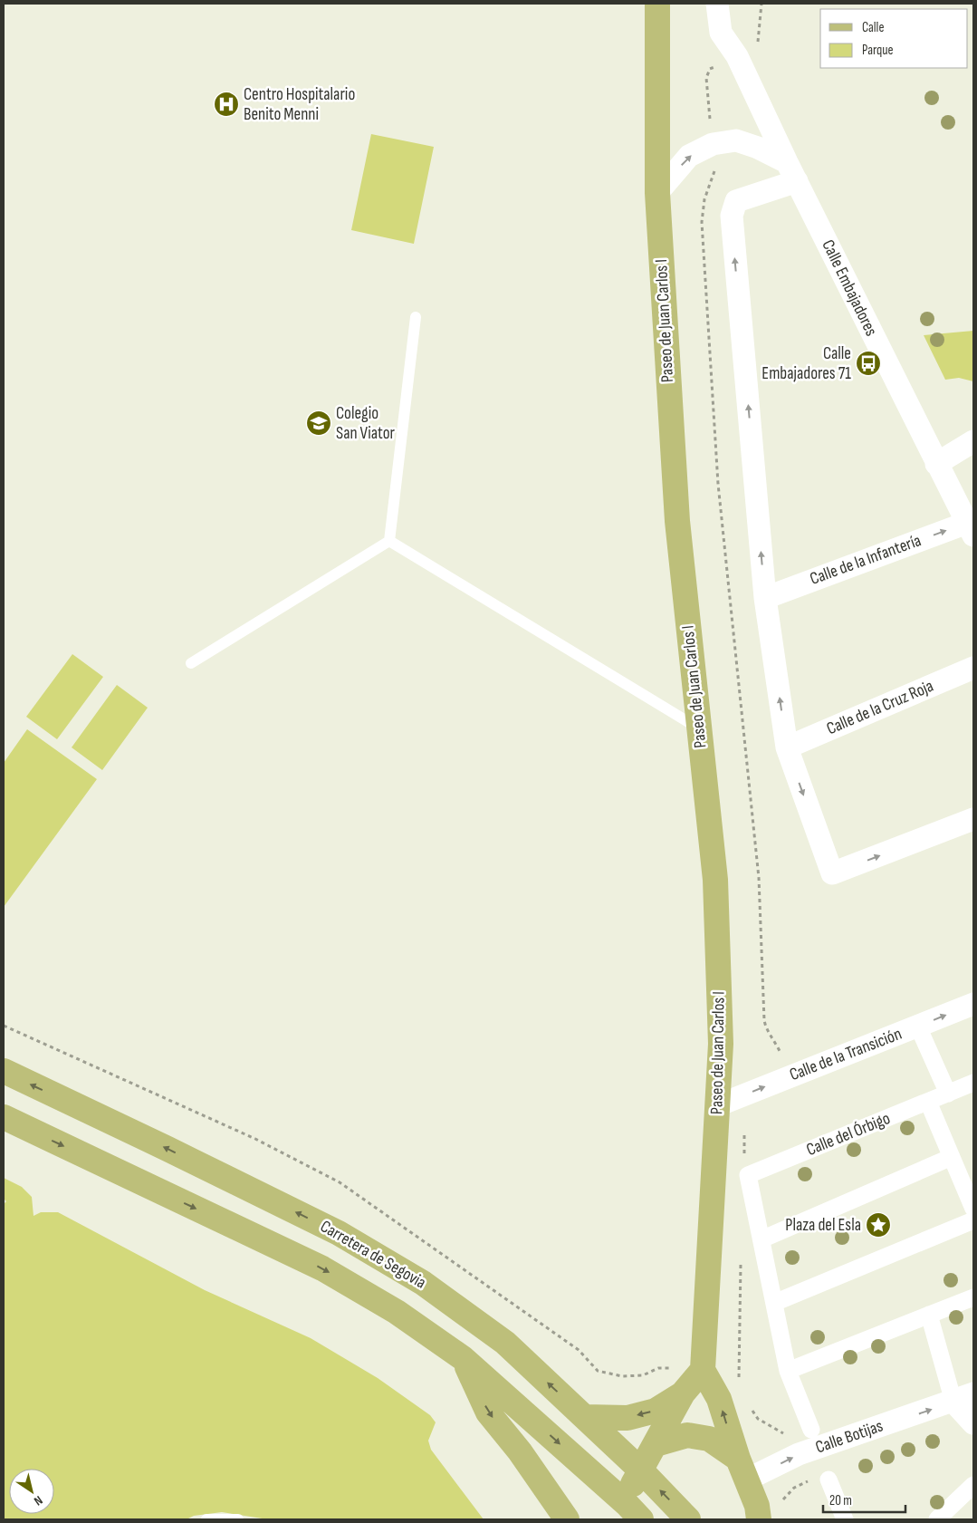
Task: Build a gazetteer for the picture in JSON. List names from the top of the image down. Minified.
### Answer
{"streets":{"main road":["Paseo de Juan Carlos I","Carretera de Segovia"],"street":["Calle Embajadores","Calle de la Infantería","Calle de la Cruz Roja","Calle de la Transición","Calle del Órbigo","Calle Botijas"]},"crossings":[["Calle Embajadores","Calle de la Infantería"],["Paseo de Juan Carlos I","Calle de la Transición"]],"one_way":["Calle de la Infantería"],"places":{"hospital":["Centro Hospitalario Benito Menni"],"bus stop":["Calle Embajadores 71"],"school or university":["Colegio San Viator"],"place":["Plaza del Esla"]},"legend":["Calle","Parque"],"scale_bar":"20 m","north":"bottom right"}
